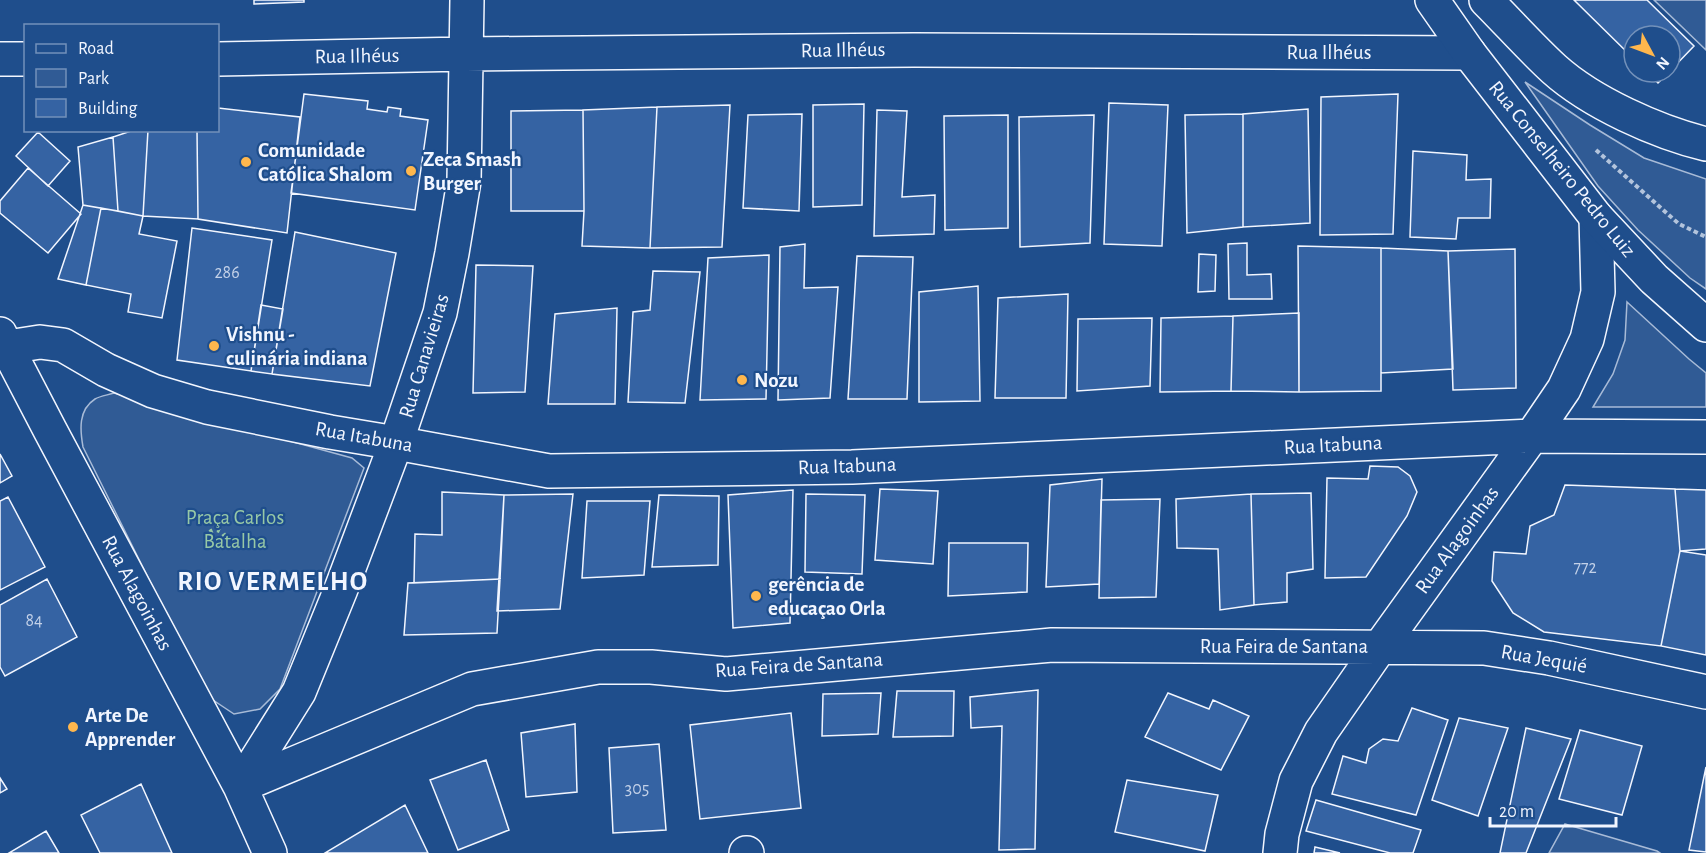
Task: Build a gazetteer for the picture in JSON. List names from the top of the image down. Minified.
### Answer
{"streets":{"street":["Rua Ilhéus","Rua Conselheiro Pedro Luiz","Rua Canavieiras","Rua Itabuna","Rua Alagoinhas","Rua Feira de Santana","Rua Jequié"]},"crossings":[["Rua Ilhéus","Rua Conselheiro Pedro Luiz"],["Rua Ilhéus","Rua Canavieiras"],["Rua Conselheiro Pedro Luiz","Rua Alagoinhas"],["Rua Canavieiras","Rua Itabuna"],["Rua Canavieiras","Rua Alagoinhas"],["Rua Canavieiras","Rua Feira de Santana"],["Rua Itabuna","Rua Alagoinhas"],["Rua Alagoinhas","Rua Feira de Santana"],["Rua Alagoinhas","Rua Jequié"],["Rua Feira de Santana","Rua Jequié"]],"districts":["RIO VERMELHO"],"parks":["Praça Carlos Batalha"],"places":["Comunidade Católica Shalom","Zeca Smash Burger","Vishnu - culinária indiana","Nozu","gerência de educaçao Orla","Arte De Apprender"],"house_numbers":["286","772","84","305"],"legend":["Road","Park","Building"],"scale_bar":"20 m","north":"bottom right"}
